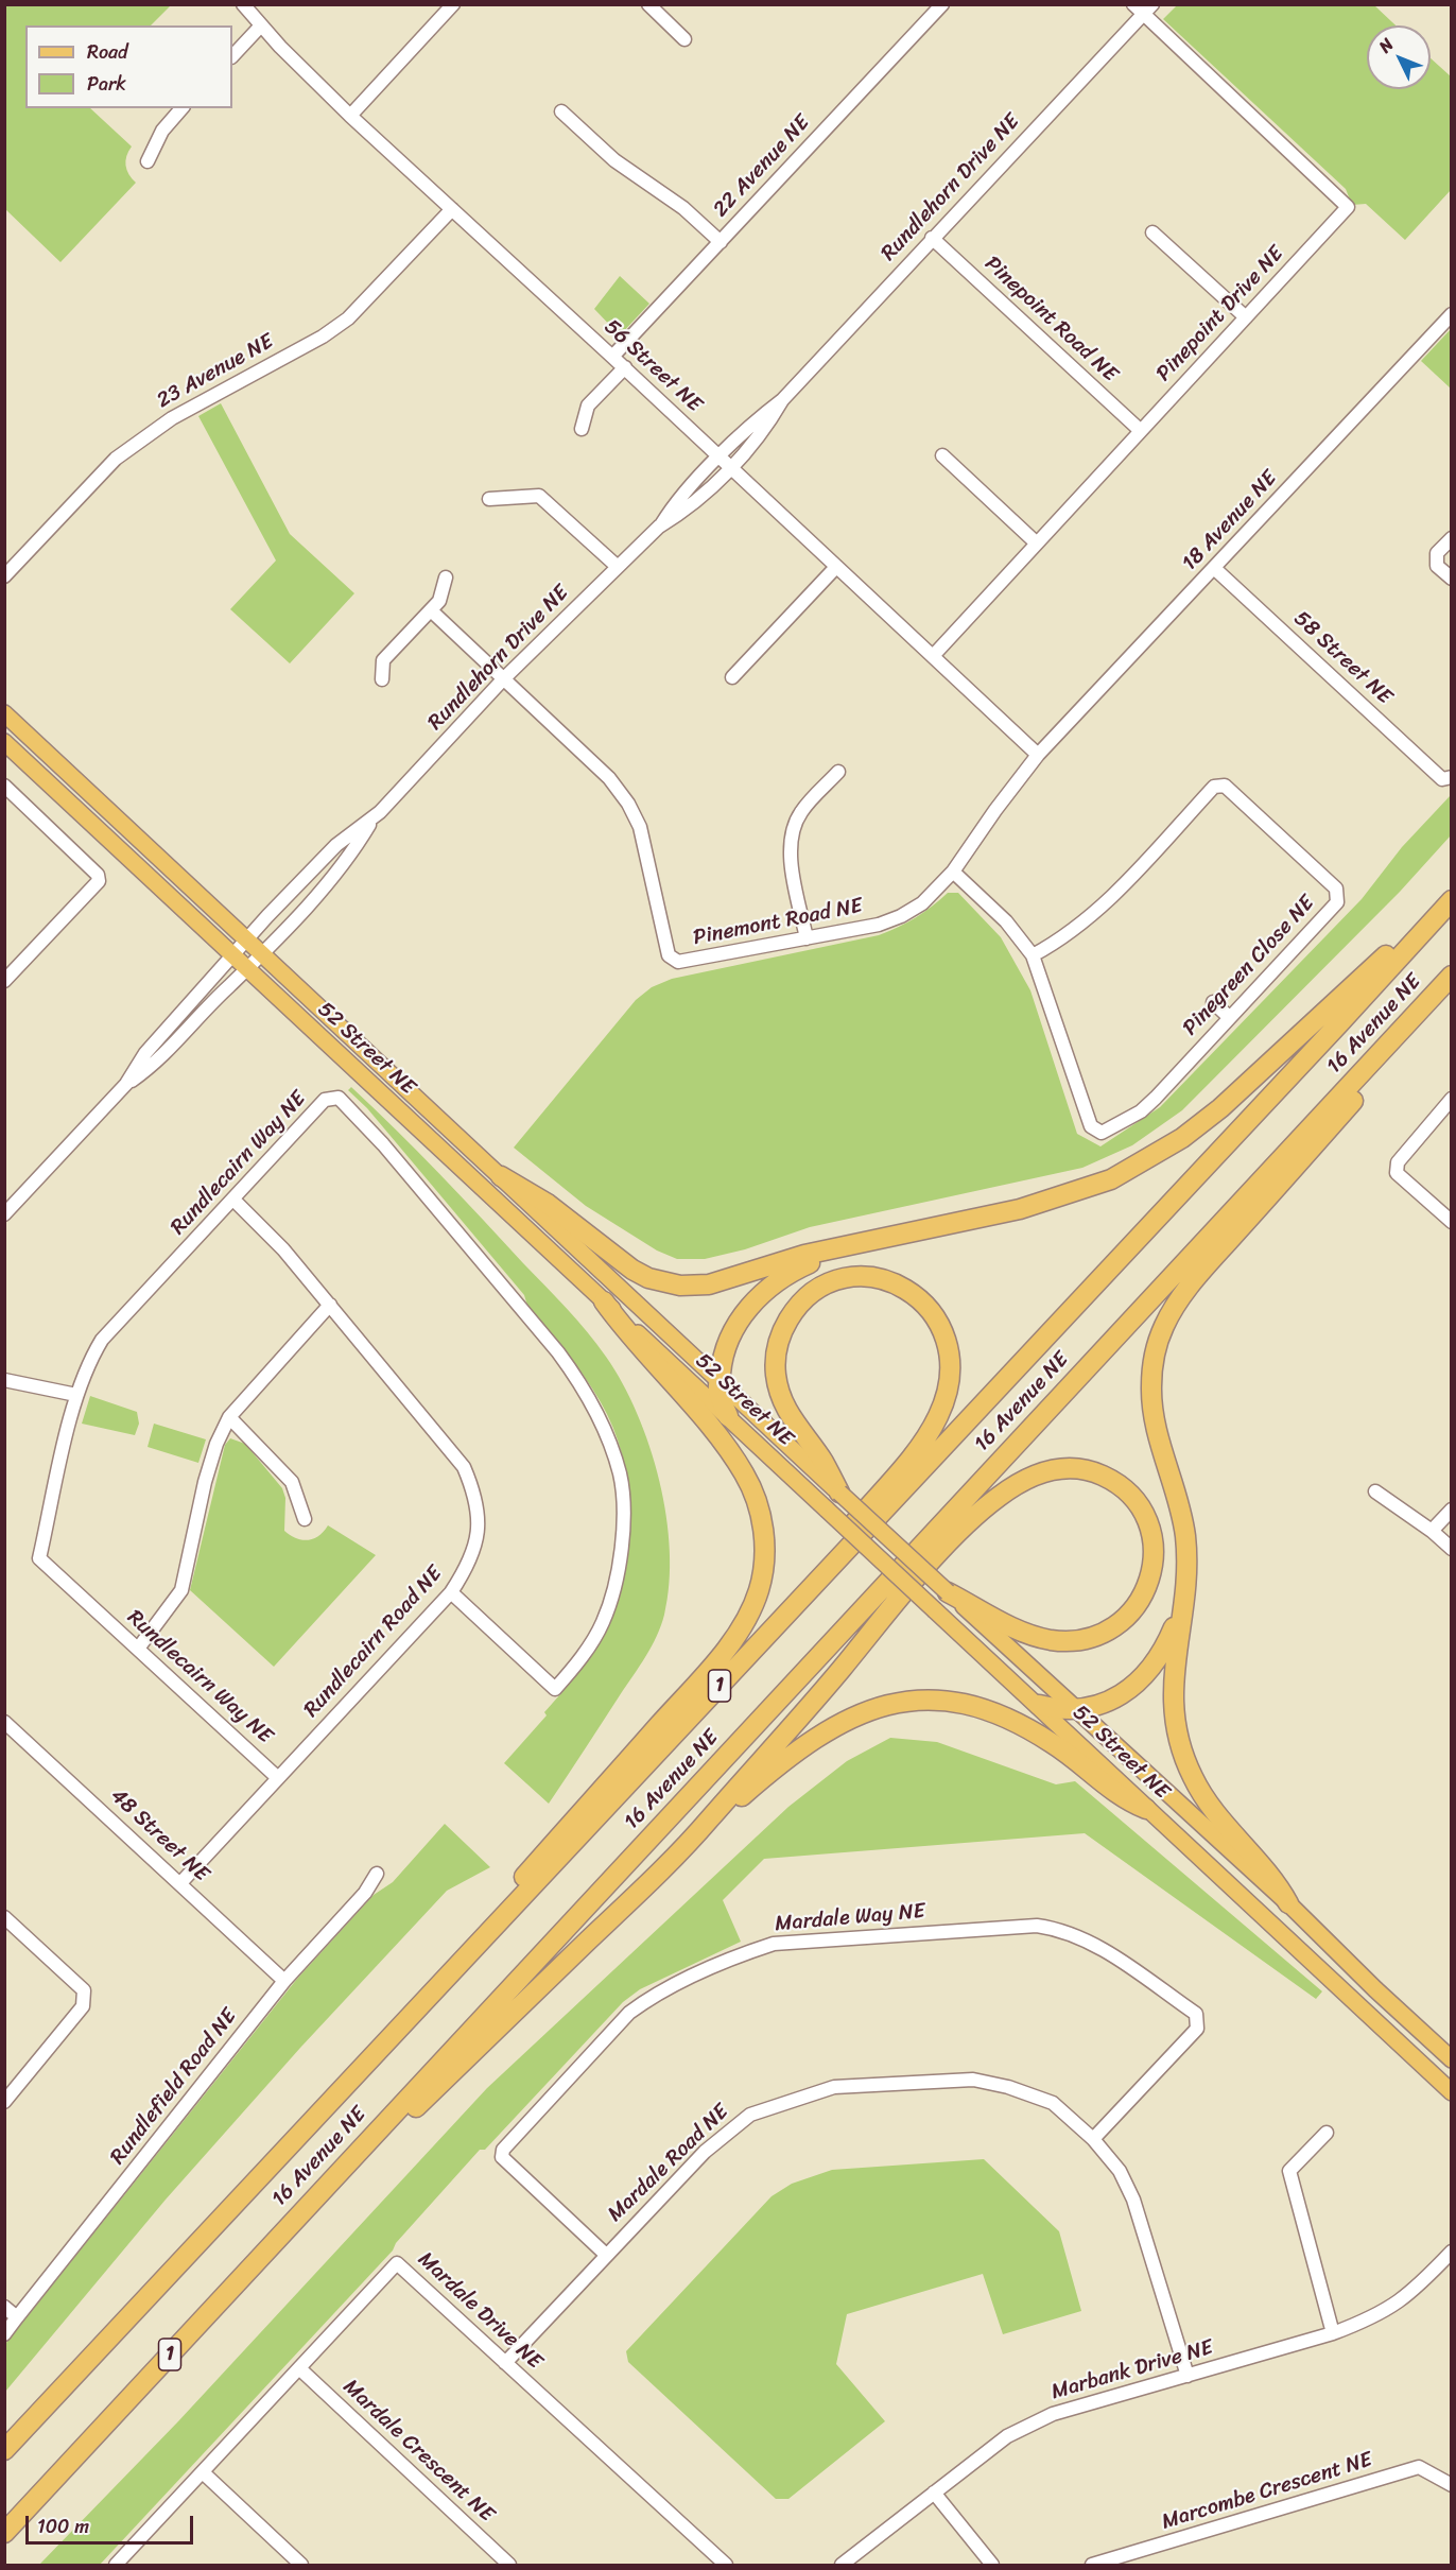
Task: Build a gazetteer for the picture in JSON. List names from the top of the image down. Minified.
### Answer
{"streets":{"highway":["16 Avenue NE","1"],"main road":["52 Street NE"],"street":["22 Avenue NE","Rundlehorn Drive NE","Pinepoint Drive NE","Pinepoint Road NE","56 Street NE","23 Avenue NE","18 Avenue NE","58 Street NE","Pinemont Road NE","Pinegreen Close NE","Rundlecairn Way NE","Rundlecairn Road NE","48 Street NE","Mardale Way NE","Rundlefield Road NE","Mardale Road NE","Mardale Drive NE","Marbank Drive NE","Mardale Crescent NE","Marcombe Crescent NE"]},"crossings":[["22 Avenue NE","56 Street NE"],["Rundlehorn Drive NE","Pinepoint Drive NE"],["Rundlehorn Drive NE","Pinepoint Road NE"],["Rundlehorn Drive NE","56 Street NE"],["Rundlehorn Drive NE","Pinemont Road NE"],["Rundlehorn Drive NE","52 Street NE"],["Pinepoint Drive NE","Pinepoint Road NE"],["Pinepoint Drive NE","56 Street NE"],["56 Street NE","23 Avenue NE"],["56 Street NE","18 Avenue NE"],["56 Street NE","Pinemont Road NE"],["18 Avenue NE","58 Street NE"],["18 Avenue NE","Pinemont Road NE"],["Pinemont Road NE","Pinegreen Close NE"],["Rundlecairn Way NE","Rundlecairn Road NE"],["Rundlecairn Road NE","48 Street NE"],["48 Street NE","Rundlefield Road NE"],["Mardale Way NE","Mardale Road NE"],["Mardale Road NE","Mardale Drive NE"],["Mardale Road NE","Marbank Drive NE"],["Mardale Drive NE","Mardale Crescent NE"]],"legend":["Road","Park"],"scale_bar":"100 m","north":"top left"}
